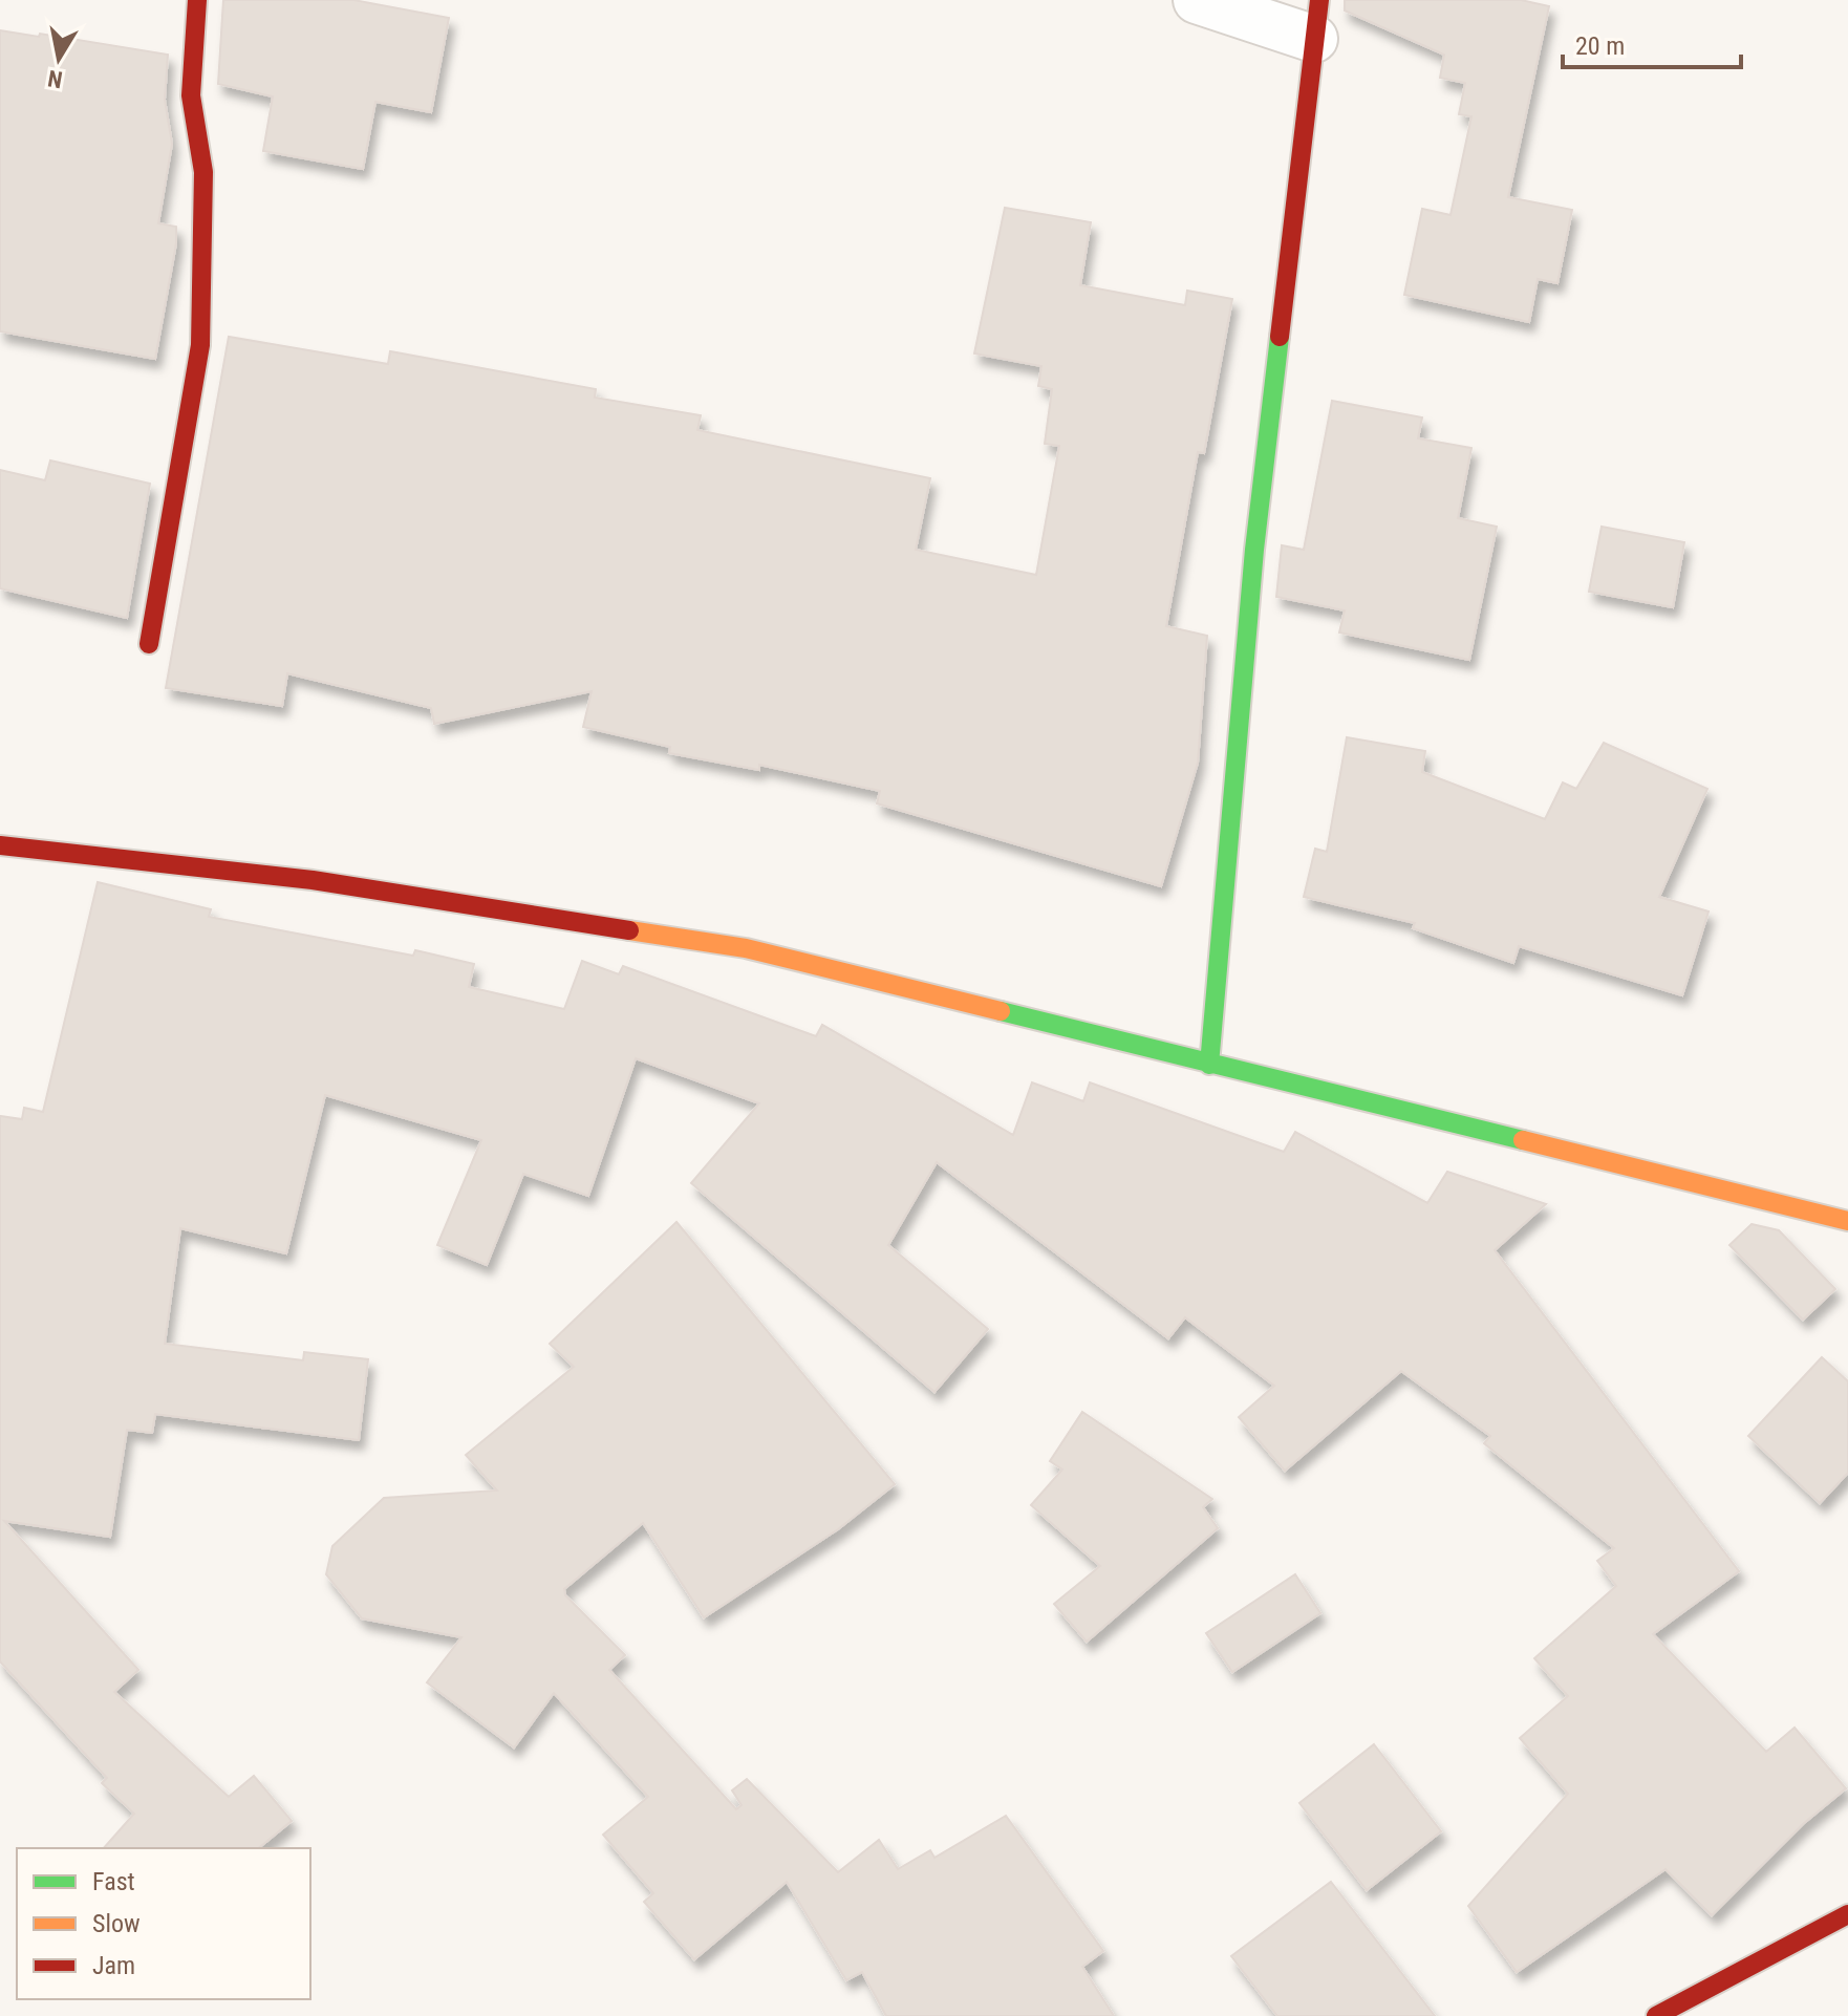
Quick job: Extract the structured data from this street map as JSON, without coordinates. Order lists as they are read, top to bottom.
{
  "legend": ["Fast", "Slow", "Jam"],
  "scale_bar": "20 m",
  "north": "bottom"
}
